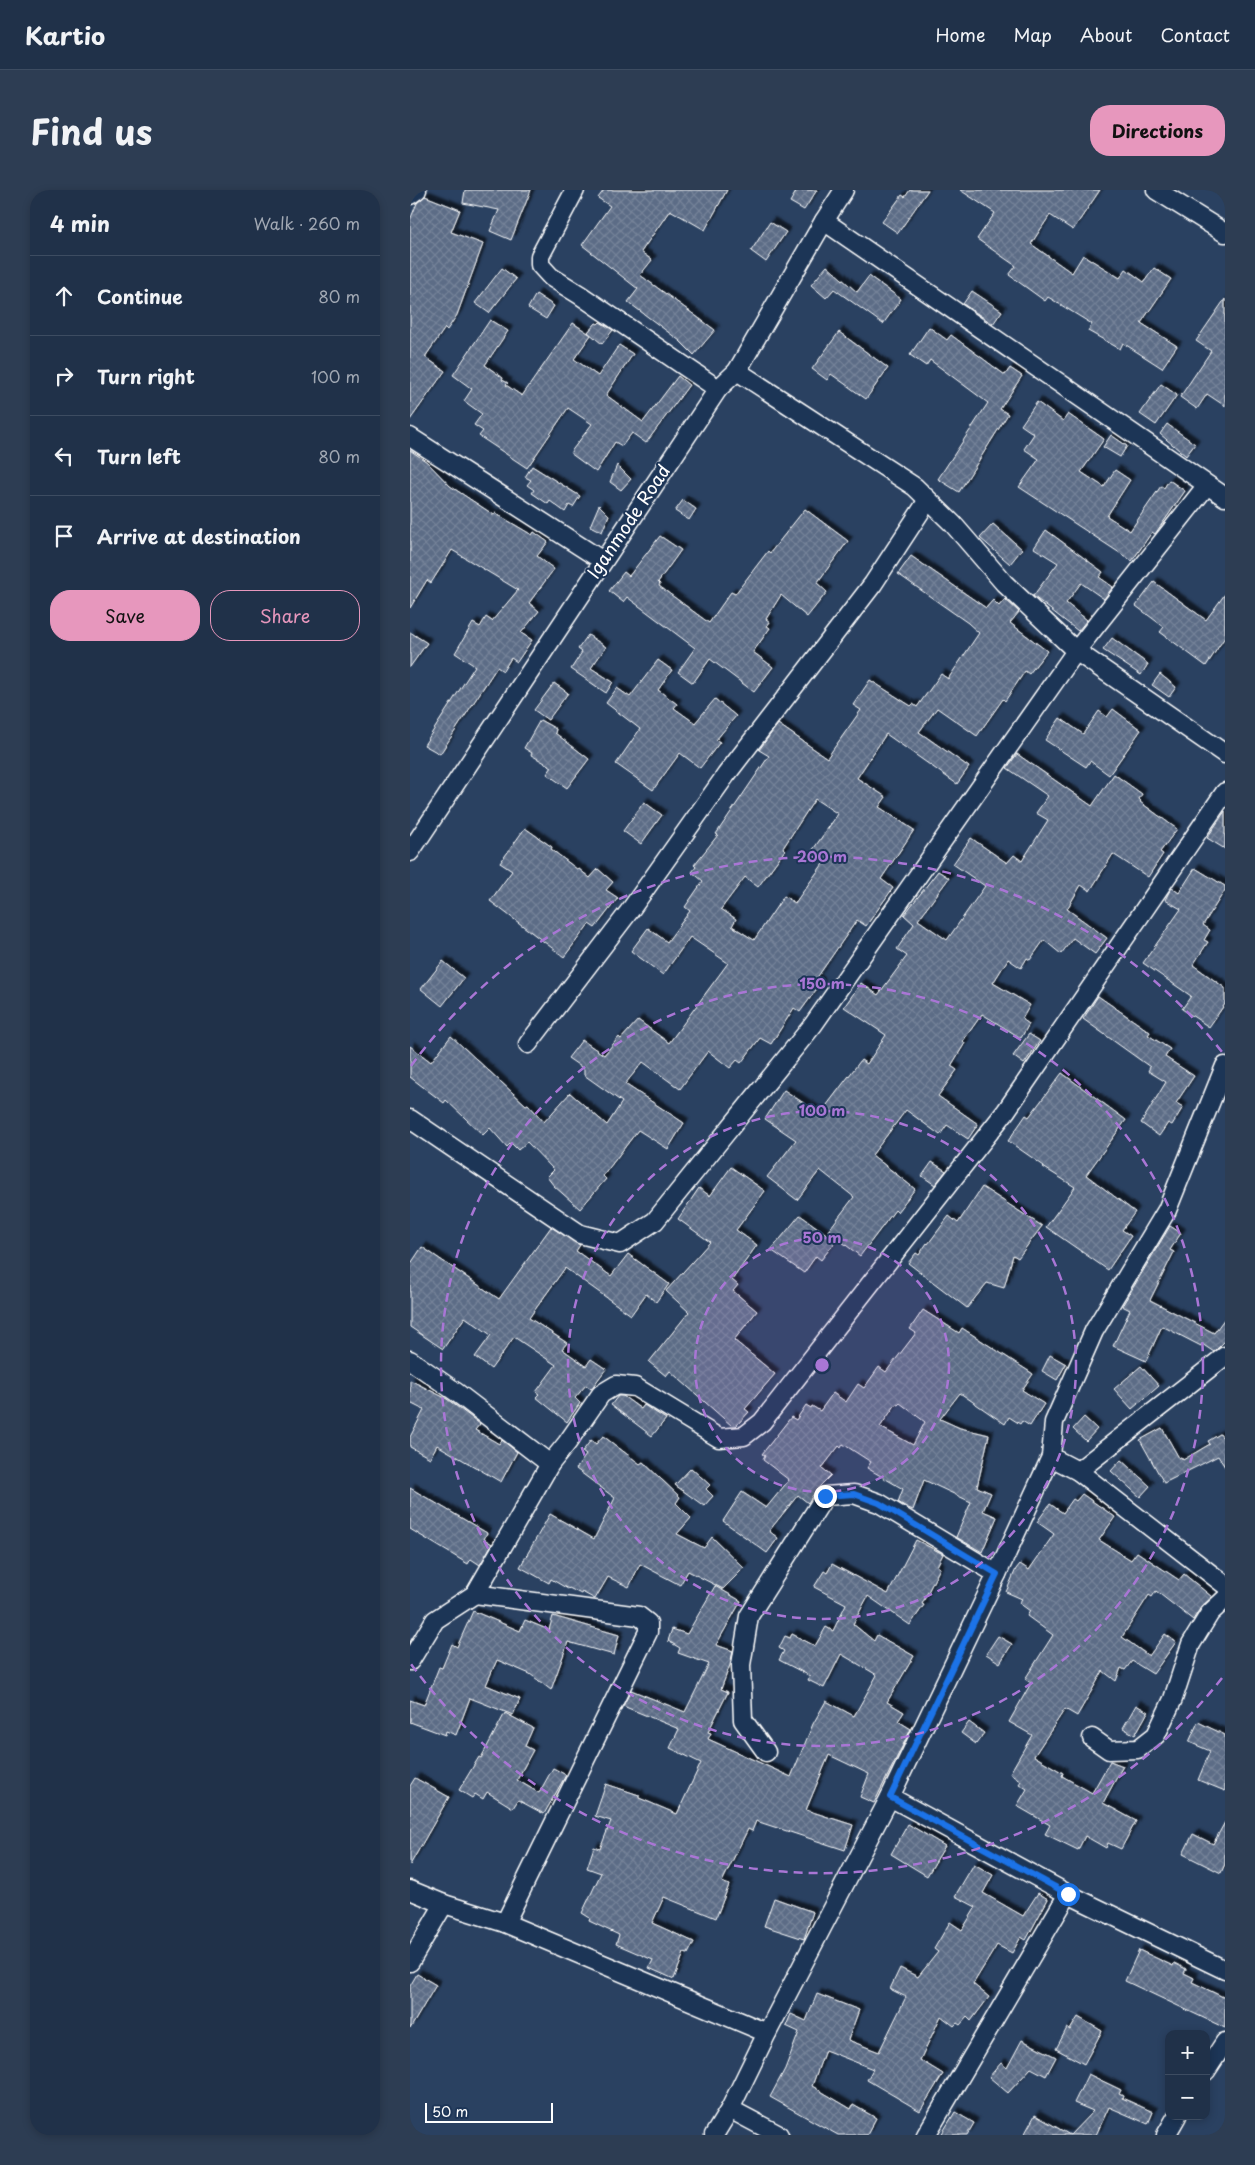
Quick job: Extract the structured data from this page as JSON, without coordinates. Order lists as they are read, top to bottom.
{
  "streets": {
    "street": ["Iganmode Road"]
  },
  "scale_bar": "50 m",
  "page": {
    "header": "Kartio",
    "nav": [
      "Home",
      "Map",
      "About",
      "Contact"
    ],
    "title": "Find us",
    "buttons": [
      "Directions",
      ["Save", "Share"]
    ],
    "heading": ["4 min", "Walk · 260 m"],
    "list": [
      ["Continue", "80 m"],
      ["Turn right", "100 m"],
      ["Turn left", "80 m"],
      "Arrive at destination"
    ],
    "map_buttons": ["+", "−"],
    "scale": "50 m"
  },
  "rings": [
    "200 m",
    "150 m",
    "100 m",
    "50 m"
  ]
}
